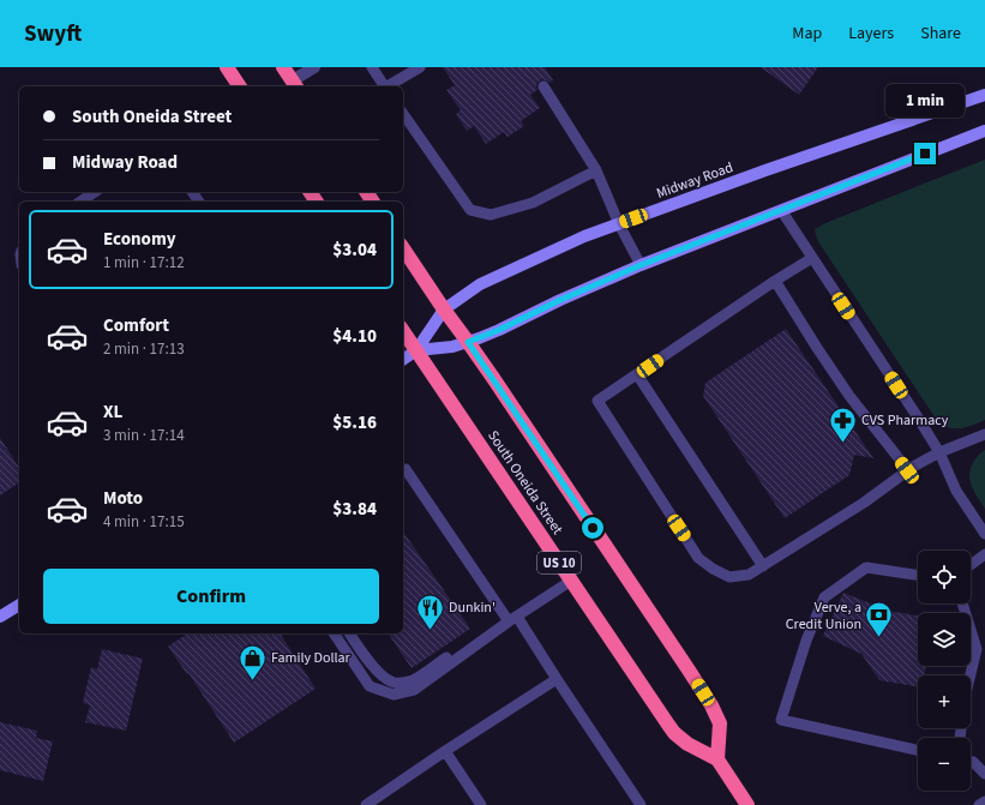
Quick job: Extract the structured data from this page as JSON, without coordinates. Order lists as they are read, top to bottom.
{
  "streets": {
    "highway": ["South Oneida Street", "US 10"],
    "main road": ["Midway Road"]
  },
  "crossings": [
    ["Midway Road", "South Oneida Street"]
  ],
  "places": {
    "pharmacy": ["CVS Pharmacy"],
    "restaurant": ["Dunkin'"],
    "bank": ["Verve, a Credit Union"],
    "shop": ["Family Dollar"]
  },
  "page": {
    "header": "Swyft",
    "nav": ["Map", "Layers", "Share"],
    "bubble": "1 min",
    "banner": ["South Oneida Street", "Midway Road"],
    "list": [
      {
        "name": "Economy",
        "note": "1 min · 17:12",
        "value": "$3.04"
      },
      {
        "name": "Comfort",
        "note": "2 min · 17:13",
        "value": "$4.10"
      },
      {
        "name": "XL",
        "note": "3 min · 17:14",
        "value": "$5.16"
      },
      {
        "name": "Moto",
        "note": "4 min · 17:15",
        "value": "$3.84"
      }
    ],
    "map_buttons": ["+", "−"],
    "buttons": "Confirm"
  }
}
